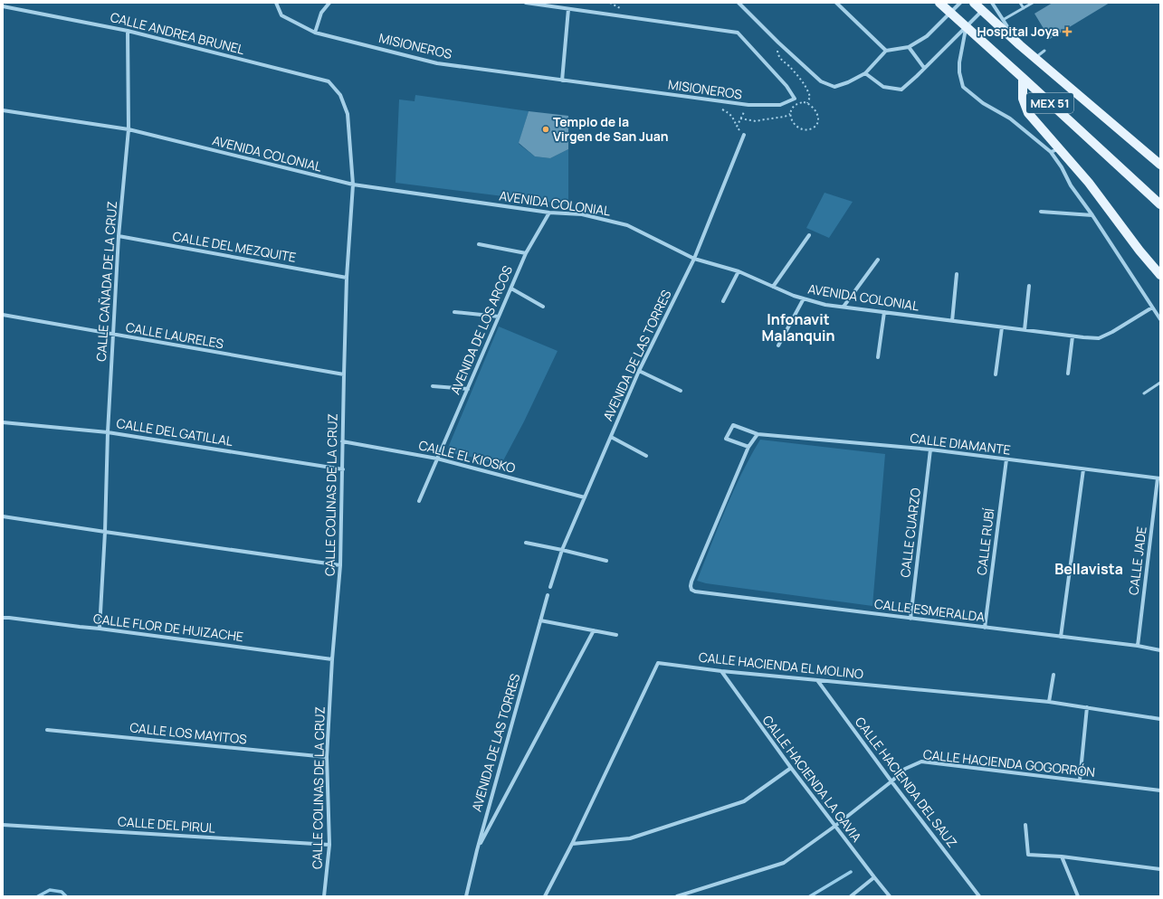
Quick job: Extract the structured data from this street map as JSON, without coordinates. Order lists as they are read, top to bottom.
{
  "streets": {
    "main road": ["MEX 51"],
    "street": [
      "CALLE ANDREA BRUNEL",
      "MISIONEROS",
      "AVENIDA COLONIAL",
      "CALLE DEL MEZQUITE",
      "CALLE CAÑADA DE LA CRUZ",
      "AVENIDA DE LOS ARCOS",
      "CALLE LAURELES",
      "AVENIDA DE LAS TORRES",
      "CALLE DEL GATILLAL",
      "CALLE DIAMANTE",
      "CALLE EL KIOSKO",
      "CALLE COLINAS DE LA CRUZ",
      "CALLE CUARZO",
      "CALLE RUBÍ",
      "CALLE JADE",
      "CALLE ESMERALDA",
      "CALLE FLOR DE HUIZACHE",
      "CALLE HACIENDA EL MOLINO",
      "CALLE LOS MAYITOS",
      "CALLE HACIENDA GOGORRÓN",
      "CALLE HACIENDA LA GAVIA",
      "CALLE HACIENDA DEL SAUZ",
      "CALLE DEL PIRUL"
    ]
  },
  "crossings": [
    ["CALLE ANDREA BRUNEL", "CALLE CAÑADA DE LA CRUZ"],
    ["CALLE ANDREA BRUNEL", "CALLE COLINAS DE LA CRUZ"],
    ["AVENIDA COLONIAL", "CALLE CAÑADA DE LA CRUZ"],
    ["AVENIDA COLONIAL", "AVENIDA DE LOS ARCOS"],
    ["AVENIDA COLONIAL", "AVENIDA DE LAS TORRES"],
    ["AVENIDA COLONIAL", "CALLE COLINAS DE LA CRUZ"],
    ["CALLE DEL MEZQUITE", "CALLE CAÑADA DE LA CRUZ"],
    ["CALLE DEL MEZQUITE", "CALLE COLINAS DE LA CRUZ"],
    ["CALLE CAÑADA DE LA CRUZ", "CALLE LAURELES"],
    ["CALLE CAÑADA DE LA CRUZ", "CALLE DEL GATILLAL"],
    ["CALLE CAÑADA DE LA CRUZ", "CALLE FLOR DE HUIZACHE"],
    ["AVENIDA DE LOS ARCOS", "CALLE EL KIOSKO"],
    ["CALLE LAURELES", "CALLE COLINAS DE LA CRUZ"],
    ["AVENIDA DE LAS TORRES", "CALLE EL KIOSKO"],
    ["CALLE DEL GATILLAL", "CALLE COLINAS DE LA CRUZ"],
    ["CALLE DIAMANTE", "CALLE CUARZO"],
    ["CALLE DIAMANTE", "CALLE RUBÍ"],
    ["CALLE DIAMANTE", "CALLE JADE"],
    ["CALLE DIAMANTE", "CALLE ESMERALDA"],
    ["CALLE EL KIOSKO", "CALLE COLINAS DE LA CRUZ"],
    ["CALLE COLINAS DE LA CRUZ", "CALLE FLOR DE HUIZACHE"],
    ["CALLE COLINAS DE LA CRUZ", "CALLE LOS MAYITOS"],
    ["CALLE COLINAS DE LA CRUZ", "CALLE DEL PIRUL"],
    ["CALLE CUARZO", "CALLE ESMERALDA"],
    ["CALLE RUBÍ", "CALLE ESMERALDA"],
    ["CALLE JADE", "CALLE ESMERALDA"],
    ["CALLE HACIENDA EL MOLINO", "CALLE HACIENDA LA GAVIA"],
    ["CALLE HACIENDA EL MOLINO", "CALLE HACIENDA DEL SAUZ"],
    ["CALLE HACIENDA GOGORRÓN", "CALLE HACIENDA LA GAVIA"],
    ["CALLE HACIENDA GOGORRÓN", "CALLE HACIENDA DEL SAUZ"]
  ],
  "districts": ["Infonavit Malanquin", "Bellavista"],
  "places": {
    "health": ["Hospital Joya"],
    "other": ["Templo de la Virgen de San Juan"]
  }
}
